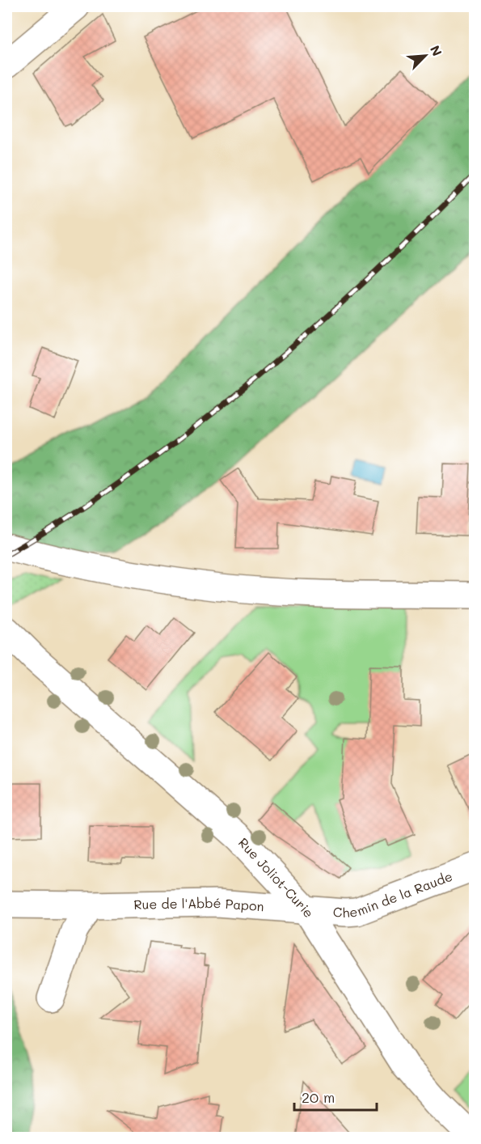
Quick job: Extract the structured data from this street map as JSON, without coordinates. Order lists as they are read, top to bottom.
{
  "streets": {
    "street": ["Rue Joliot-Curie", "Chemin de la Raude", "Rue de l'Abbé Papon"]
  },
  "crossings": [
    ["Rue Joliot-Curie", "Chemin de la Raude"],
    ["Rue Joliot-Curie", "Rue de l'Abbé Papon"],
    ["Chemin de la Raude", "Rue de l'Abbé Papon"]
  ],
  "scale_bar": "20 m",
  "north": "top right"
}
